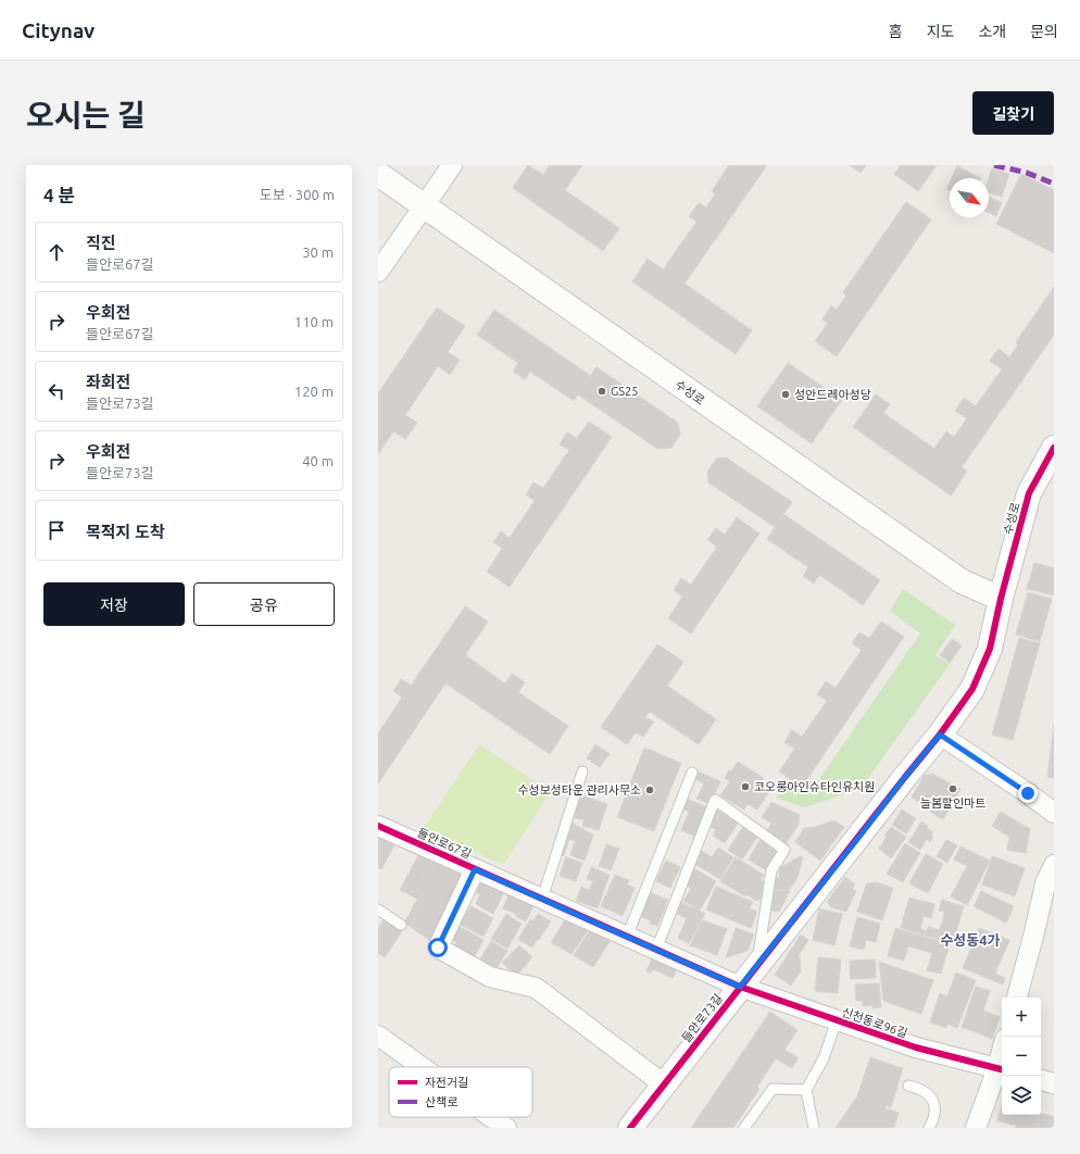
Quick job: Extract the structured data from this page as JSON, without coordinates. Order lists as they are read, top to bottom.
{
  "streets": {
    "street": [
      "수성로",
      "들안로67길",
      "들안로73길",
      "신천동로96길"
    ]
  },
  "crossings": [
    ["수성로", "들안로73길"],
    ["들안로67길", "들안로73길"],
    ["들안로67길", "신천동로96길"],
    ["들안로73길", "신천동로96길"]
  ],
  "districts": ["수성동4가"],
  "places": [
    "GS25",
    "성안드레아성당",
    "코오롱아인슈타인유치원",
    "늘봄할인마트",
    "수성보성타운 관리사무소"
  ],
  "legend": ["자전거길", "산책로"],
  "north": "bottom right",
  "page": {
    "header": "Citynav",
    "nav": [
      "홈",
      "지도",
      "소개",
      "문의"
    ],
    "title": "오시는 길",
    "buttons": [
      "길찾기",
      ["저장", "공유"]
    ],
    "heading": ["4 분", "도보 · 300 m"],
    "list": [
      ["직진", "들안로67길", "30 m"],
      ["우회전", "들안로67길", "110 m"],
      ["좌회전", "들안로73길", "120 m"],
      ["우회전", "들안로73길", "40 m"],
      "목적지 도착"
    ],
    "map_buttons": ["+", "−"]
  }
}
